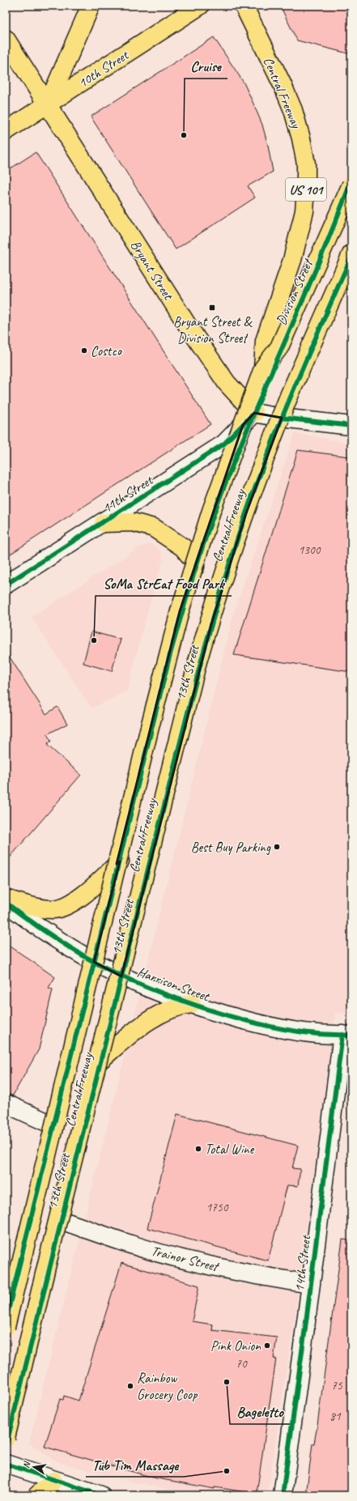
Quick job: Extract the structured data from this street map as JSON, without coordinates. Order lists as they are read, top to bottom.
{
  "streets": {
    "main road": [
      "10th Street",
      "Central Freeway",
      "US 101",
      "Bryant Street",
      "Division Street",
      "13th Street"
    ],
    "street": [
      "11th Street",
      "Harrison Street",
      "Trainor Street",
      "14th Street"
    ]
  },
  "crossings": [
    ["10th Street", "Bryant Street"],
    ["Bryant Street", "Division Street"],
    ["Bryant Street", "11th Street"],
    ["Bryant Street", "13th Street"],
    ["Division Street", "11th Street"],
    ["Division Street", "13th Street"],
    ["11th Street", "13th Street"],
    ["13th Street", "Harrison Street"],
    ["13th Street", "Trainor Street"],
    ["Harrison Street", "14th Street"],
    ["Trainor Street", "14th Street"]
  ],
  "places": {
    "other": [
      "Cruise",
      "Costco",
      "SoMa StrEat Food Park",
      "Best Buy Parking",
      "Total Wine",
      "Pink Onion",
      "Bageletto",
      "Rainbow Grocery Coop",
      "Tub Tim Massage"
    ],
    "transit": ["Bryant Street & Division Street"]
  },
  "house_numbers": [
    "1300",
    "1750",
    "70",
    "75",
    "81"
  ],
  "north": "left"
}
